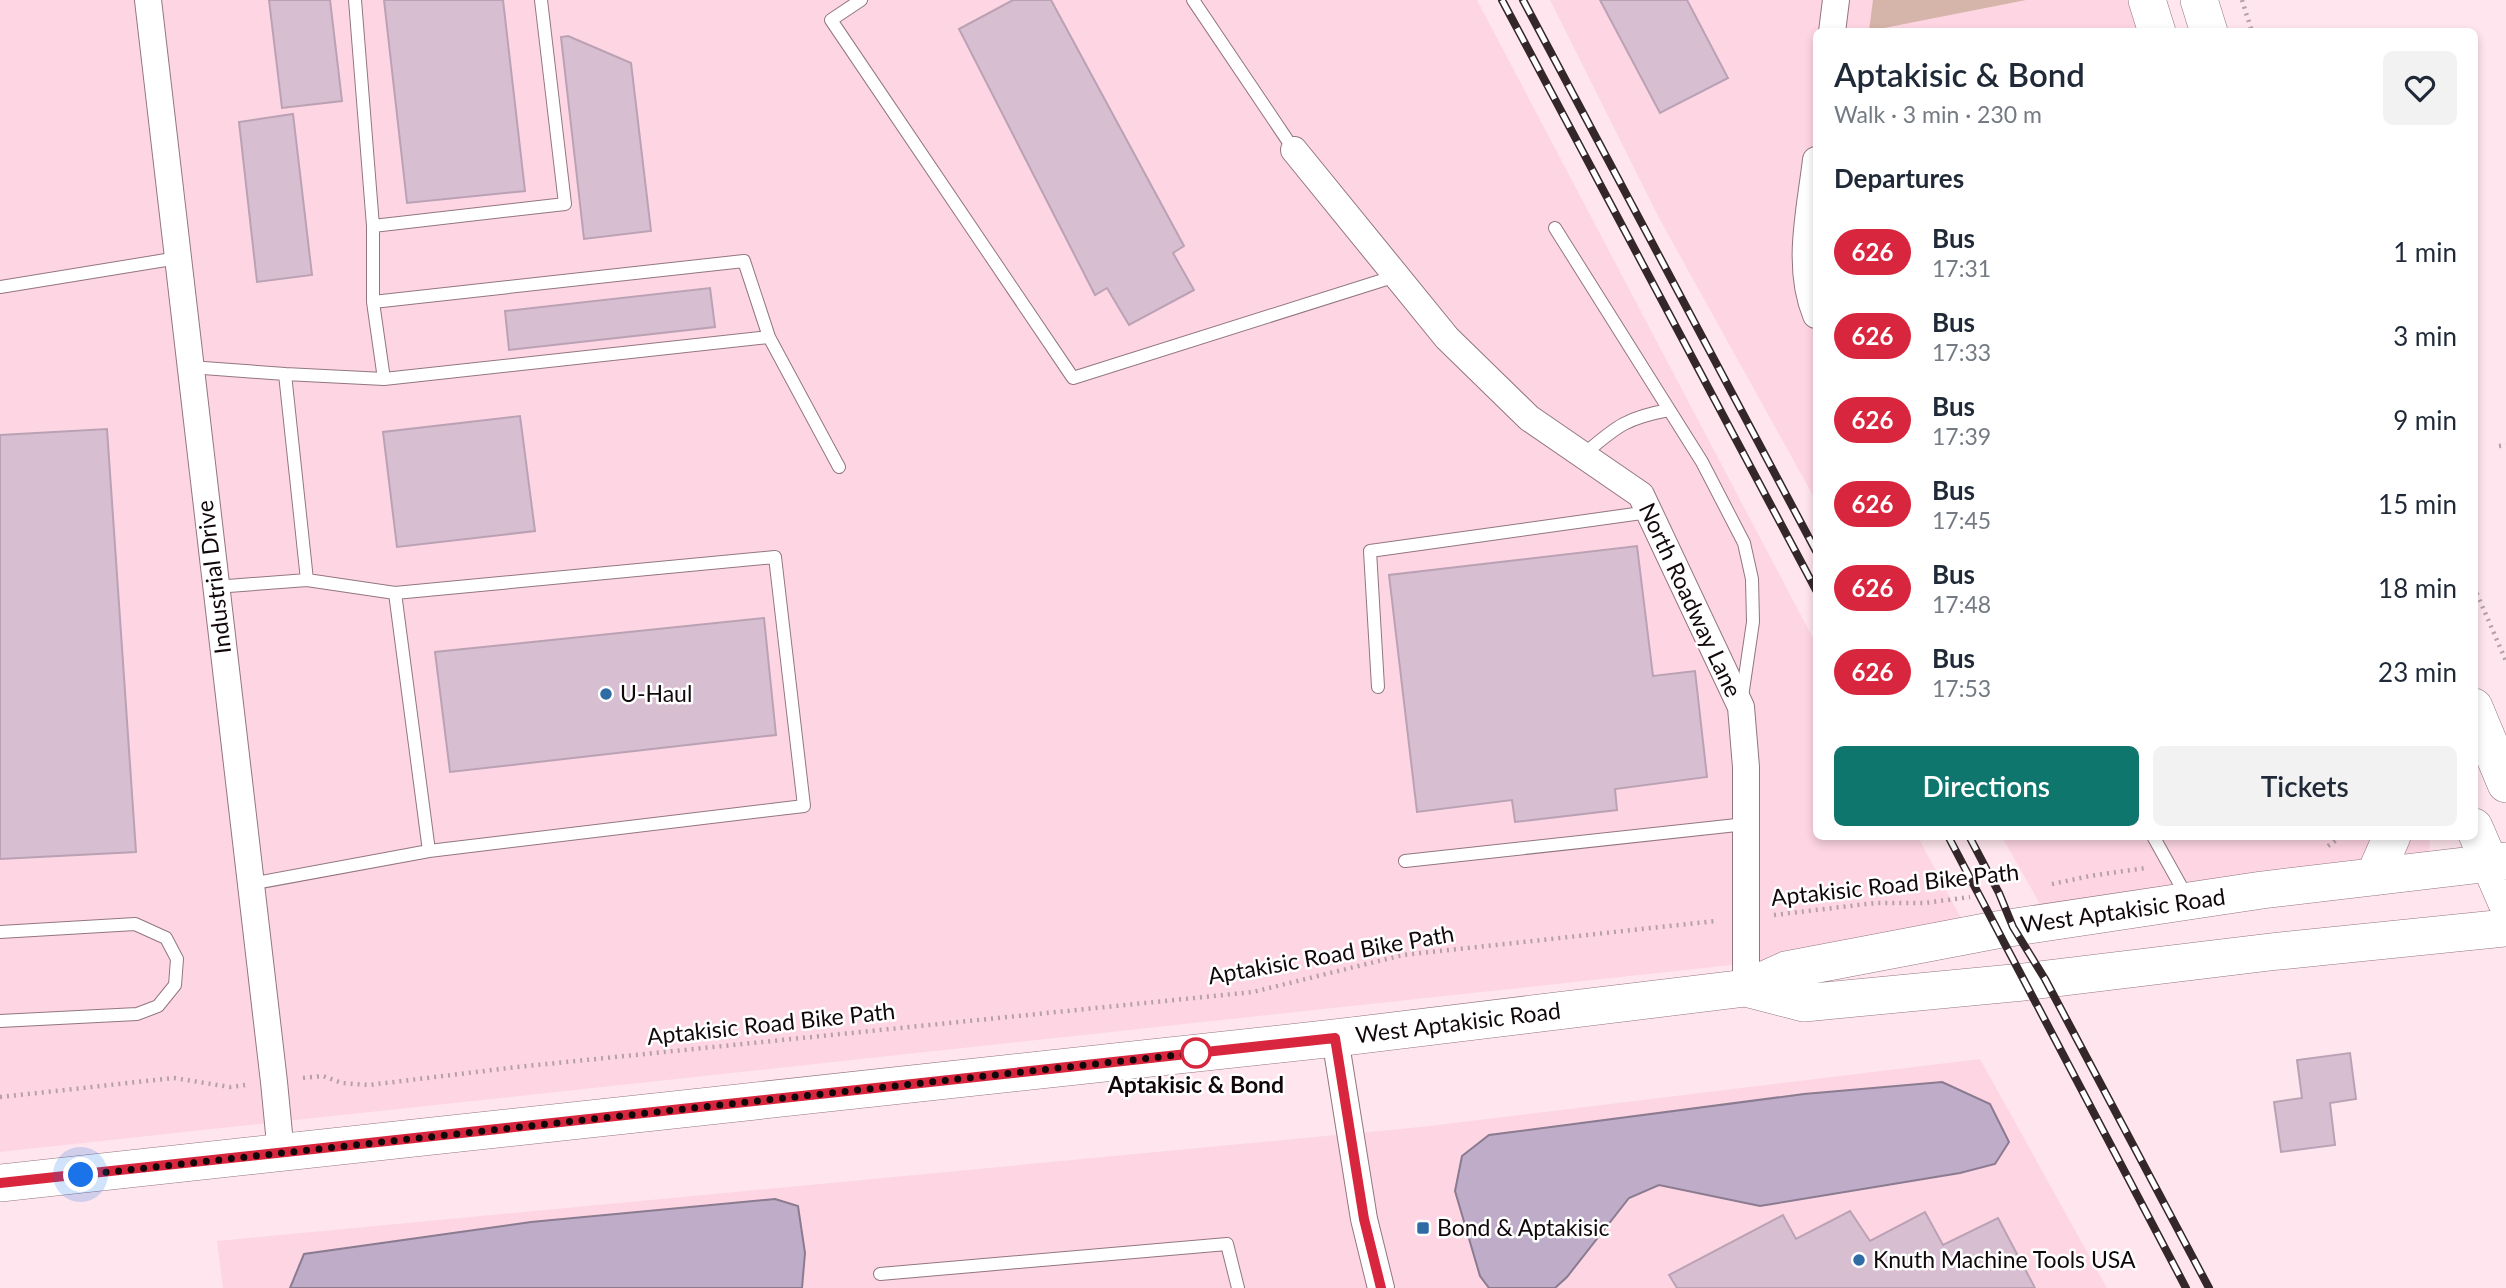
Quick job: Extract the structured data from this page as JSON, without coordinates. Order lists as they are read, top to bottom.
{
  "streets": {
    "main road": ["West Aptakisic Road"],
    "street": ["Industrial Drive", "North Roadway Lane"],
    "path": ["Aptakisic Road Bike Path"]
  },
  "crossings": [
    ["Industrial Drive", "West Aptakisic Road"],
    ["North Roadway Lane", "Aptakisic Road Bike Path"],
    ["North Roadway Lane", "West Aptakisic Road"]
  ],
  "places": {
    "other": ["U-Haul", "Aptakisic & Bond", "Knuth Machine Tools USA"],
    "transit": ["Bond & Aptakisic"]
  },
  "lines": ["bus line 626"],
  "page": {
    "heading": [
      ["Aptakisic & Bond", "Walk · 3 min · 230 m"],
      "Departures"
    ],
    "list": [
      {
        "mark": "626",
        "name": "Bus",
        "note": "17:31",
        "value": "1 min"
      },
      {
        "mark": "626",
        "name": "Bus",
        "note": "17:33",
        "value": "3 min"
      },
      {
        "mark": "626",
        "name": "Bus",
        "note": "17:39",
        "value": "9 min"
      },
      {
        "mark": "626",
        "name": "Bus",
        "note": "17:45",
        "value": "15 min"
      },
      {
        "mark": "626",
        "name": "Bus",
        "note": "17:48",
        "value": "18 min"
      },
      {
        "mark": "626",
        "name": "Bus",
        "note": "17:53",
        "value": "23 min"
      }
    ],
    "buttons": ["Directions", "Tickets"]
  }
}
